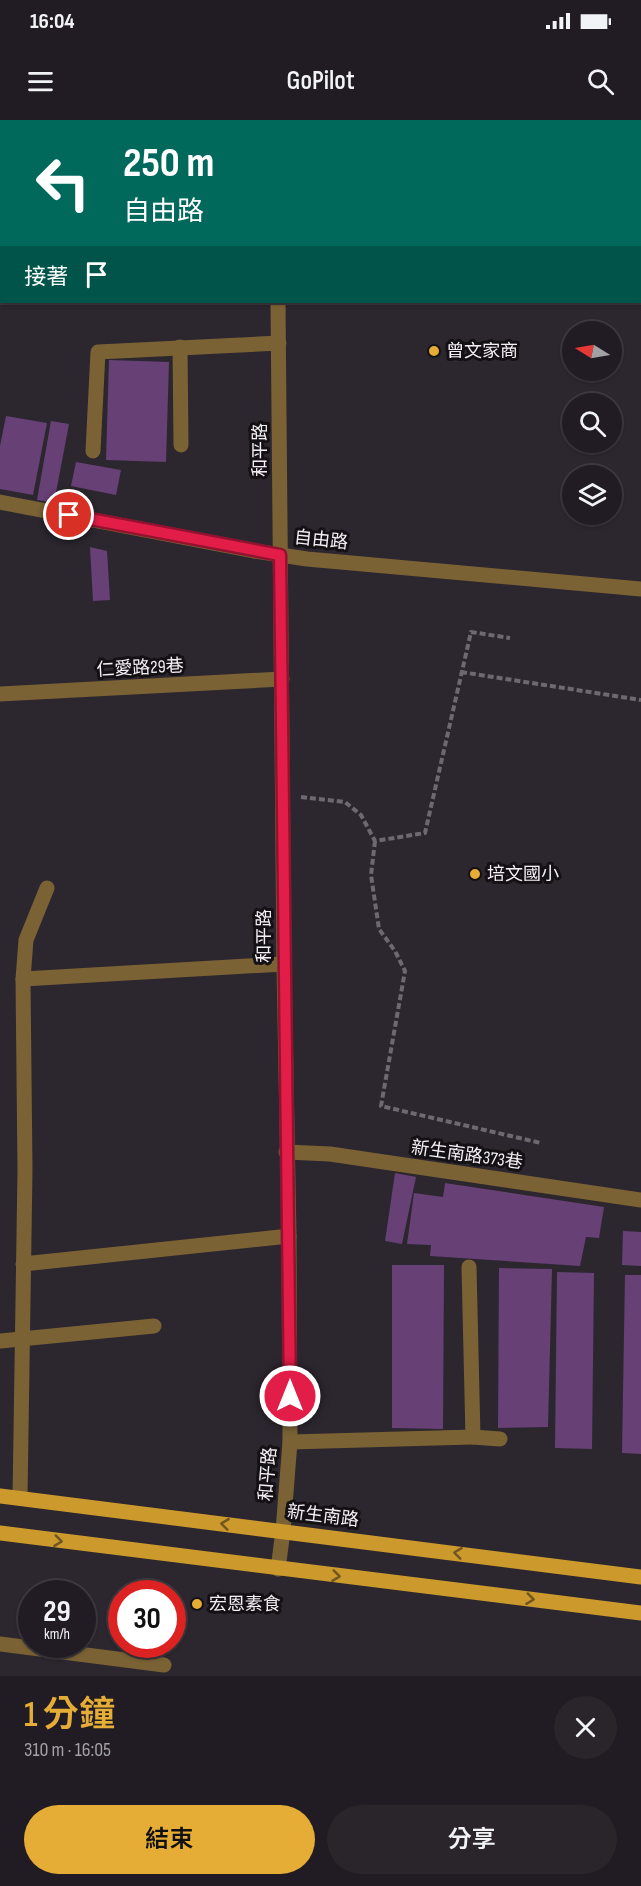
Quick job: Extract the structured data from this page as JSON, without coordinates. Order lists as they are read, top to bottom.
{
  "streets": {
    "main road": ["新生南路"],
    "street": [
      "和平路",
      "自由路",
      "仁愛路29巷",
      "新生南路373巷"
    ]
  },
  "crossings": [
    ["和平路", "自由路"],
    ["和平路", "仁愛路29巷"],
    ["和平路", "新生南路373巷"],
    ["和平路", "新生南路"]
  ],
  "places": ["曾文家商", "培文國小", "宏恩素食"],
  "north": "left",
  "page": {
    "status": "16:04",
    "header": "GoPilot",
    "turn": ["250 m", "自由路"],
    "then": "接著",
    "speed": "29 km/h",
    "limit": "30",
    "heading": ["1 分鐘", "310 m · 16:05"],
    "buttons": ["結束", "分享"]
  }
}
